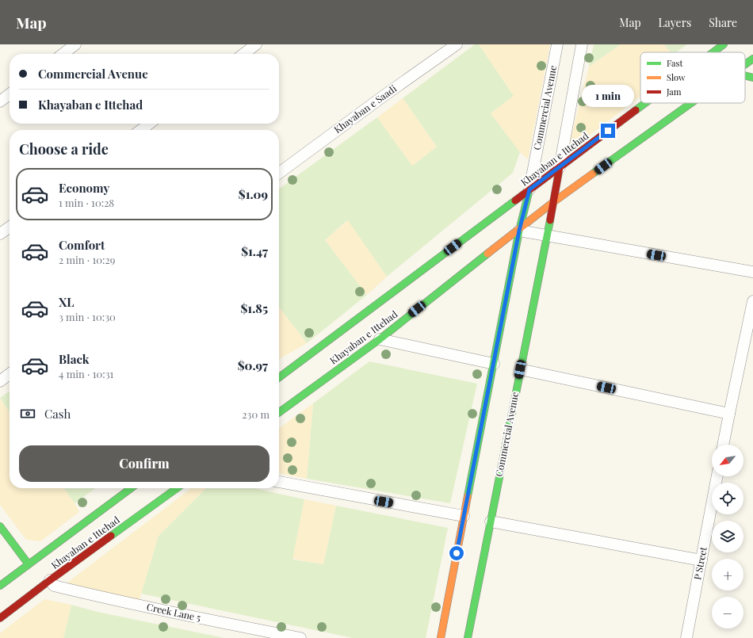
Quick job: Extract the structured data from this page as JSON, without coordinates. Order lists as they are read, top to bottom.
{
  "streets": {
    "main road": ["Commercial Avenue", "Khayaban e Ittehad"],
    "street": ["Khayaban e Saadi", "P Street", "Creek Lane 5"]
  },
  "crossings": [
    ["Commercial Avenue", "Khayaban e Ittehad"],
    ["Khayaban e Ittehad", "Creek Lane 5"]
  ],
  "legend": ["Fast", "Slow", "Jam"],
  "north": "bottom left",
  "page": {
    "header": "Map",
    "nav": ["Map", "Layers", "Share"],
    "banner": ["Commercial Avenue", "Khayaban e Ittehad"],
    "bubble": "1 min",
    "heading": "Choose a ride",
    "list": [
      {
        "name": "Economy",
        "note": "1 min · 10:28",
        "value": "$1.09"
      },
      {
        "name": "Comfort",
        "note": "2 min · 10:29",
        "value": "$1.47"
      },
      {
        "name": "XL",
        "note": "3 min · 10:30",
        "value": "$1.85"
      },
      {
        "name": "Black",
        "note": "4 min · 10:31",
        "value": "$0.97"
      }
    ],
    "pay": ["Cash", "230 m"],
    "buttons": "Confirm",
    "map_buttons": ["+", "−"]
  }
}
